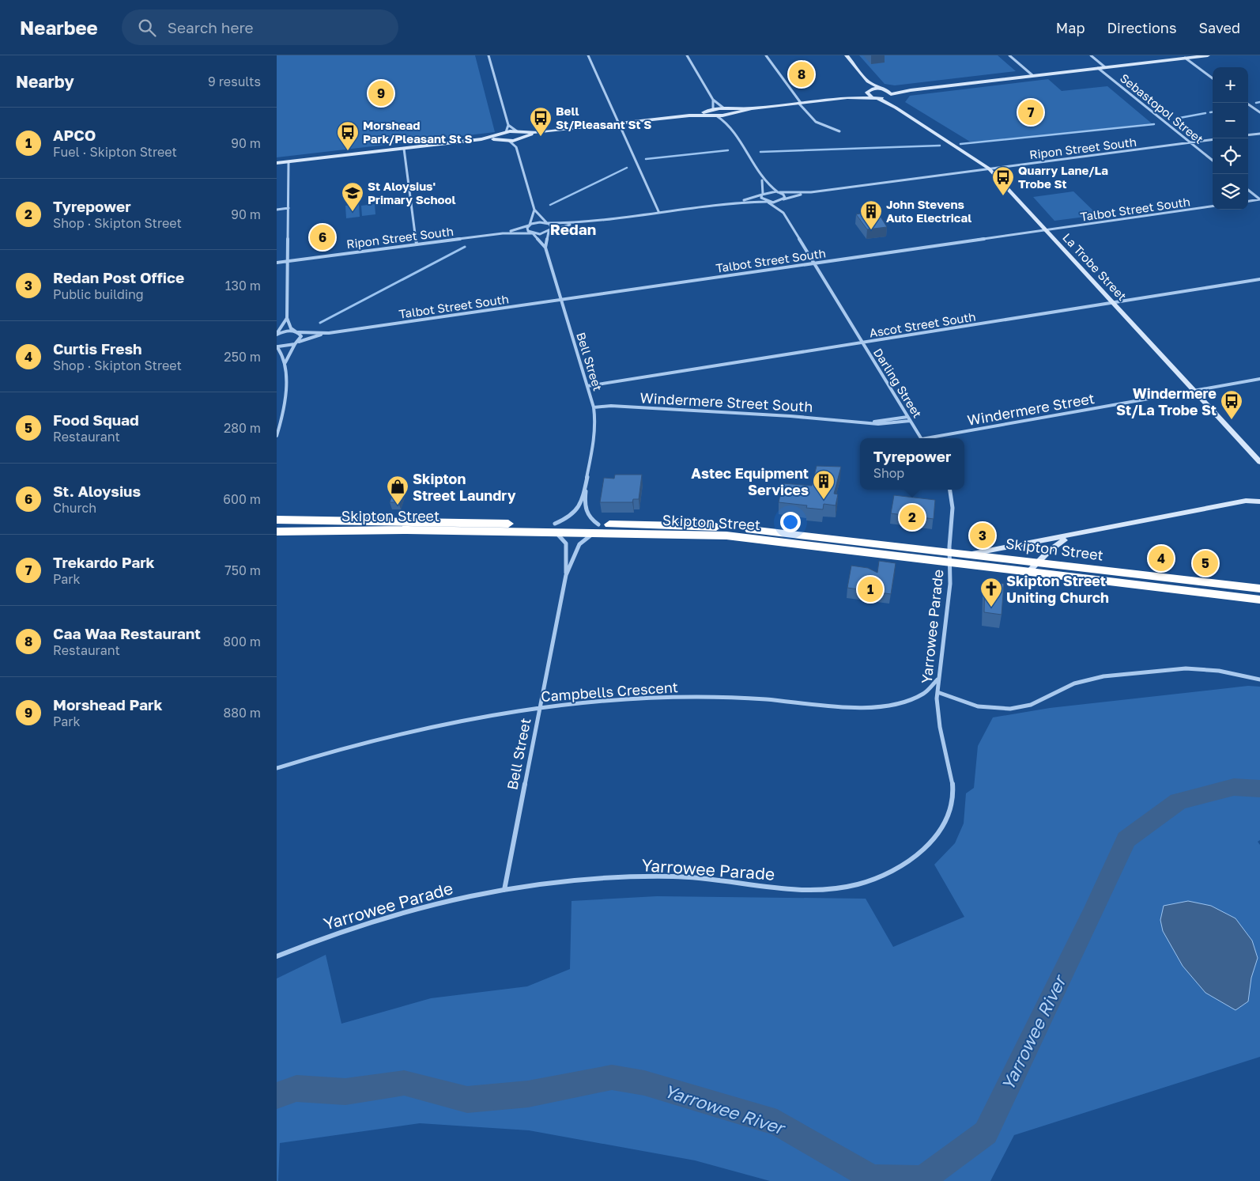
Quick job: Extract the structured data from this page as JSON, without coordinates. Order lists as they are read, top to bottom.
{
  "streets": {
    "highway": ["Skipton Street"],
    "main road": ["La Trobe Street"],
    "street": [
      "Sebastopol Street",
      "Ripon Street South",
      "Talbot Street South",
      "Ascot Street South",
      "Bell Street",
      "Darling Street",
      "Windermere Street South",
      "Windermere Street",
      "Yarrowee Parade",
      "Campbells Crescent"
    ]
  },
  "crossings": [
    ["Sebastopol Street", "Ripon Street South"],
    ["Ripon Street South", "La Trobe Street"],
    ["Ripon Street South", "Bell Street"],
    ["Ripon Street South", "Darling Street"],
    ["Talbot Street South", "La Trobe Street"],
    ["Talbot Street South", "Bell Street"],
    ["Talbot Street South", "Darling Street"],
    ["La Trobe Street", "Ascot Street South"],
    ["La Trobe Street", "Windermere Street"],
    ["Ascot Street South", "Bell Street"],
    ["Ascot Street South", "Darling Street"],
    ["Bell Street", "Windermere Street South"],
    ["Bell Street", "Skipton Street"],
    ["Bell Street", "Yarrowee Parade"],
    ["Bell Street", "Campbells Crescent"],
    ["Darling Street", "Windermere Street South"],
    ["Skipton Street", "Yarrowee Parade"],
    ["Yarrowee Parade", "Campbells Crescent"]
  ],
  "districts": ["Redan"],
  "water": ["Yarrowee River"],
  "places": {
    "bus stop": [
      "Bell St/Pleasant St S",
      "Morshead Park/Pleasant St S",
      "Quarry Lane/La Trobe St",
      "Windermere St/La Trobe St"
    ],
    "school or university": ["St Aloysius' Primary School"],
    "building": ["John Stevens Auto Electrical", "Astec Equipment Services"],
    "shop": ["Skipton Street Laundry"],
    "church": ["Skipton Street Uniting Church"]
  },
  "page": {
    "header": "Nearbee",
    "search": "Search here",
    "nav": ["Map", "Directions", "Saved"],
    "heading": ["Nearby", "9 results"],
    "pins": [
      "8",
      "9",
      "7",
      "6",
      "2",
      "3",
      "4",
      "5",
      "1"
    ],
    "map_buttons": ["+", "−"],
    "list": [
      {
        "mark": "1",
        "name": "APCO",
        "note": "Fuel · Skipton Street",
        "value": "90 m"
      },
      {
        "mark": "2",
        "name": "Tyrepower",
        "note": "Shop · Skipton Street",
        "value": "90 m"
      },
      {
        "mark": "3",
        "name": "Redan Post Office",
        "note": "Public building",
        "value": "130 m"
      },
      {
        "mark": "4",
        "name": "Curtis Fresh",
        "note": "Shop · Skipton Street",
        "value": "250 m"
      },
      {
        "mark": "5",
        "name": "Food Squad",
        "note": "Restaurant",
        "value": "280 m"
      },
      {
        "mark": "6",
        "name": "St. Aloysius",
        "note": "Church",
        "value": "600 m"
      },
      {
        "mark": "7",
        "name": "Trekardo Park",
        "note": "Park",
        "value": "750 m"
      },
      {
        "mark": "8",
        "name": "Caa Waa Restaurant",
        "note": "Restaurant",
        "value": "800 m"
      },
      {
        "mark": "9",
        "name": "Morshead Park",
        "note": "Park",
        "value": "880 m"
      }
    ],
    "popup": ["Tyrepower", "Shop"]
  }
}
